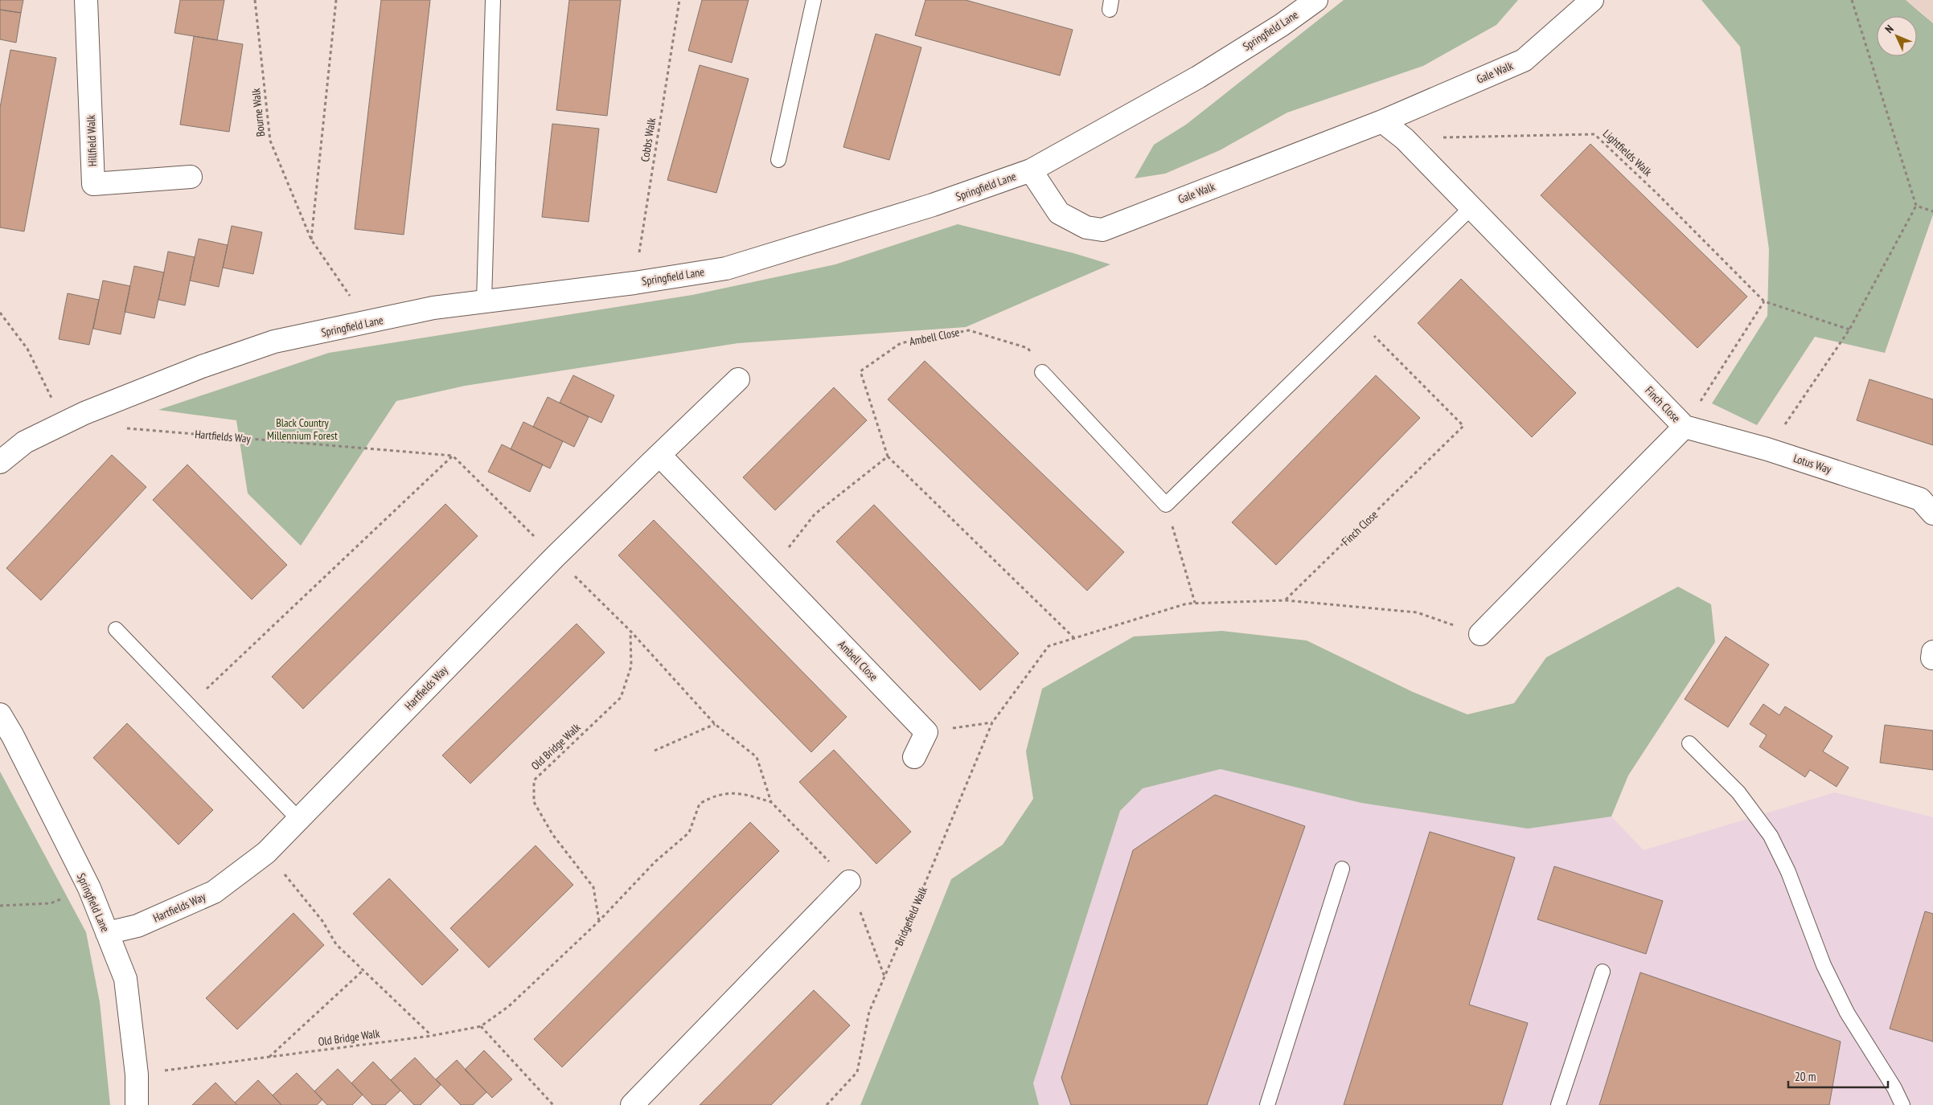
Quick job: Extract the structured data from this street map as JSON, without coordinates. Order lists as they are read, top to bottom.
{
  "streets": {
    "street": [
      "Springfield Lane",
      "Gale Walk",
      "Hillfield Walk",
      "Ambell Close",
      "Finch Close",
      "Hartfields Way",
      "Lotus Way"
    ],
    "path": [
      "Bourne Walk",
      "Cobbs Walk",
      "Lightfields Walk",
      "Old Bridge Walk",
      "Bridgefield Walk"
    ]
  },
  "crossings": [
    ["Springfield Lane", "Gale Walk"],
    ["Springfield Lane", "Bourne Walk"],
    ["Springfield Lane", "Cobbs Walk"],
    ["Springfield Lane", "Hartfields Way"],
    ["Springfield Lane", "Old Bridge Walk"],
    ["Ambell Close", "Hartfields Way"],
    ["Ambell Close", "Bridgefield Walk"],
    ["Finch Close", "Lotus Way"],
    ["Finch Close", "Bridgefield Walk"],
    ["Hartfields Way", "Old Bridge Walk"]
  ],
  "parks": ["Black Country Millennium Forest"],
  "scale_bar": "20 m",
  "north": "top left"
}
